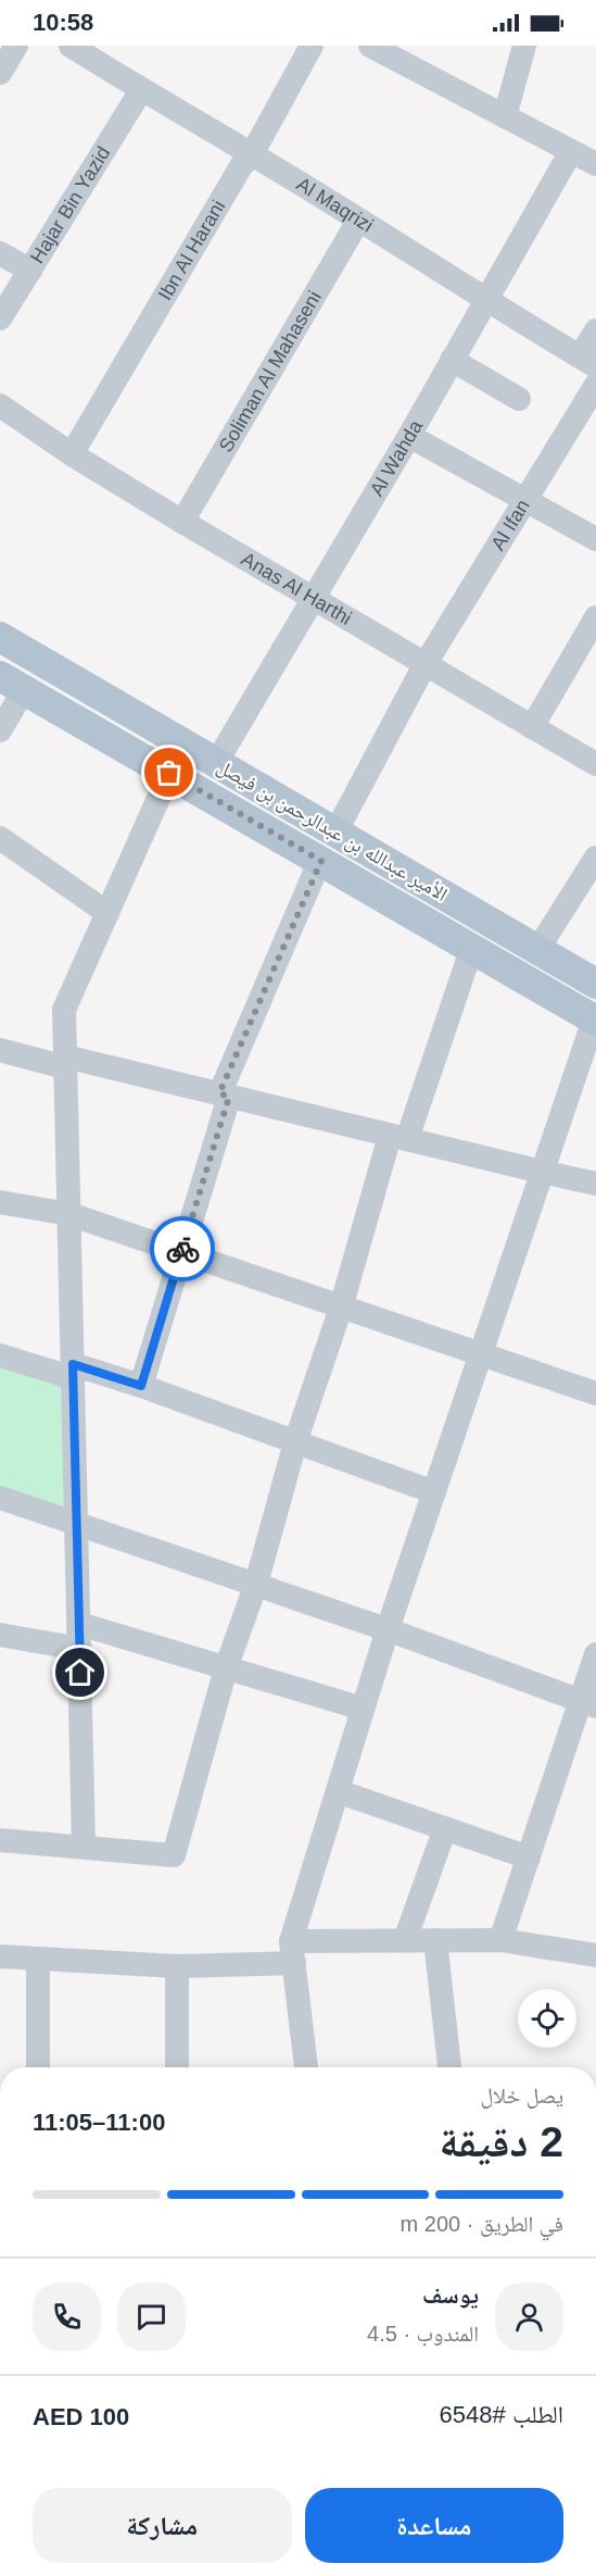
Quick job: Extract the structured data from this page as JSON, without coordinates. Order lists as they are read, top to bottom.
{
  "streets": {
    "main road": ["الأمير عبدالله بن عبدالرحمن بن فيصل"],
    "street": [
      "Hajar Bin Yazid",
      "Al Maqrizi",
      "Ibn Al Harani",
      "Soliman Al Mahaseni",
      "Al Wahda",
      "Al Ifan",
      "Anas Al Harthi"
    ]
  },
  "crossings": [
    ["Hajar Bin Yazid", "Al Maqrizi"],
    ["Al Maqrizi", "Ibn Al Harani"],
    ["Al Maqrizi", "Soliman Al Mahaseni"],
    ["Al Maqrizi", "Al Wahda"],
    ["Ibn Al Harani", "Anas Al Harthi"],
    ["Soliman Al Mahaseni", "Anas Al Harthi"],
    ["Al Wahda", "Anas Al Harthi"],
    ["Al Wahda", "الأمير عبدالله بن عبدالرحمن بن فيصل"],
    ["Al Ifan", "Anas Al Harthi"],
    ["Al Ifan", "الأمير عبدالله بن عبدالرحمن بن فيصل"]
  ],
  "page": {
    "status": "10:58",
    "heading": ["2 دقيقة", "يصل خلال", "11:00–11:05"],
    "panel": [
      "يوسف",
      "المندوب · 4.5",
      "الطلب #6548",
      "AED 100"
    ],
    "bar": "في الطريق · 200 m",
    "buttons": ["مساعدة", "مشاركة"]
  }
}
